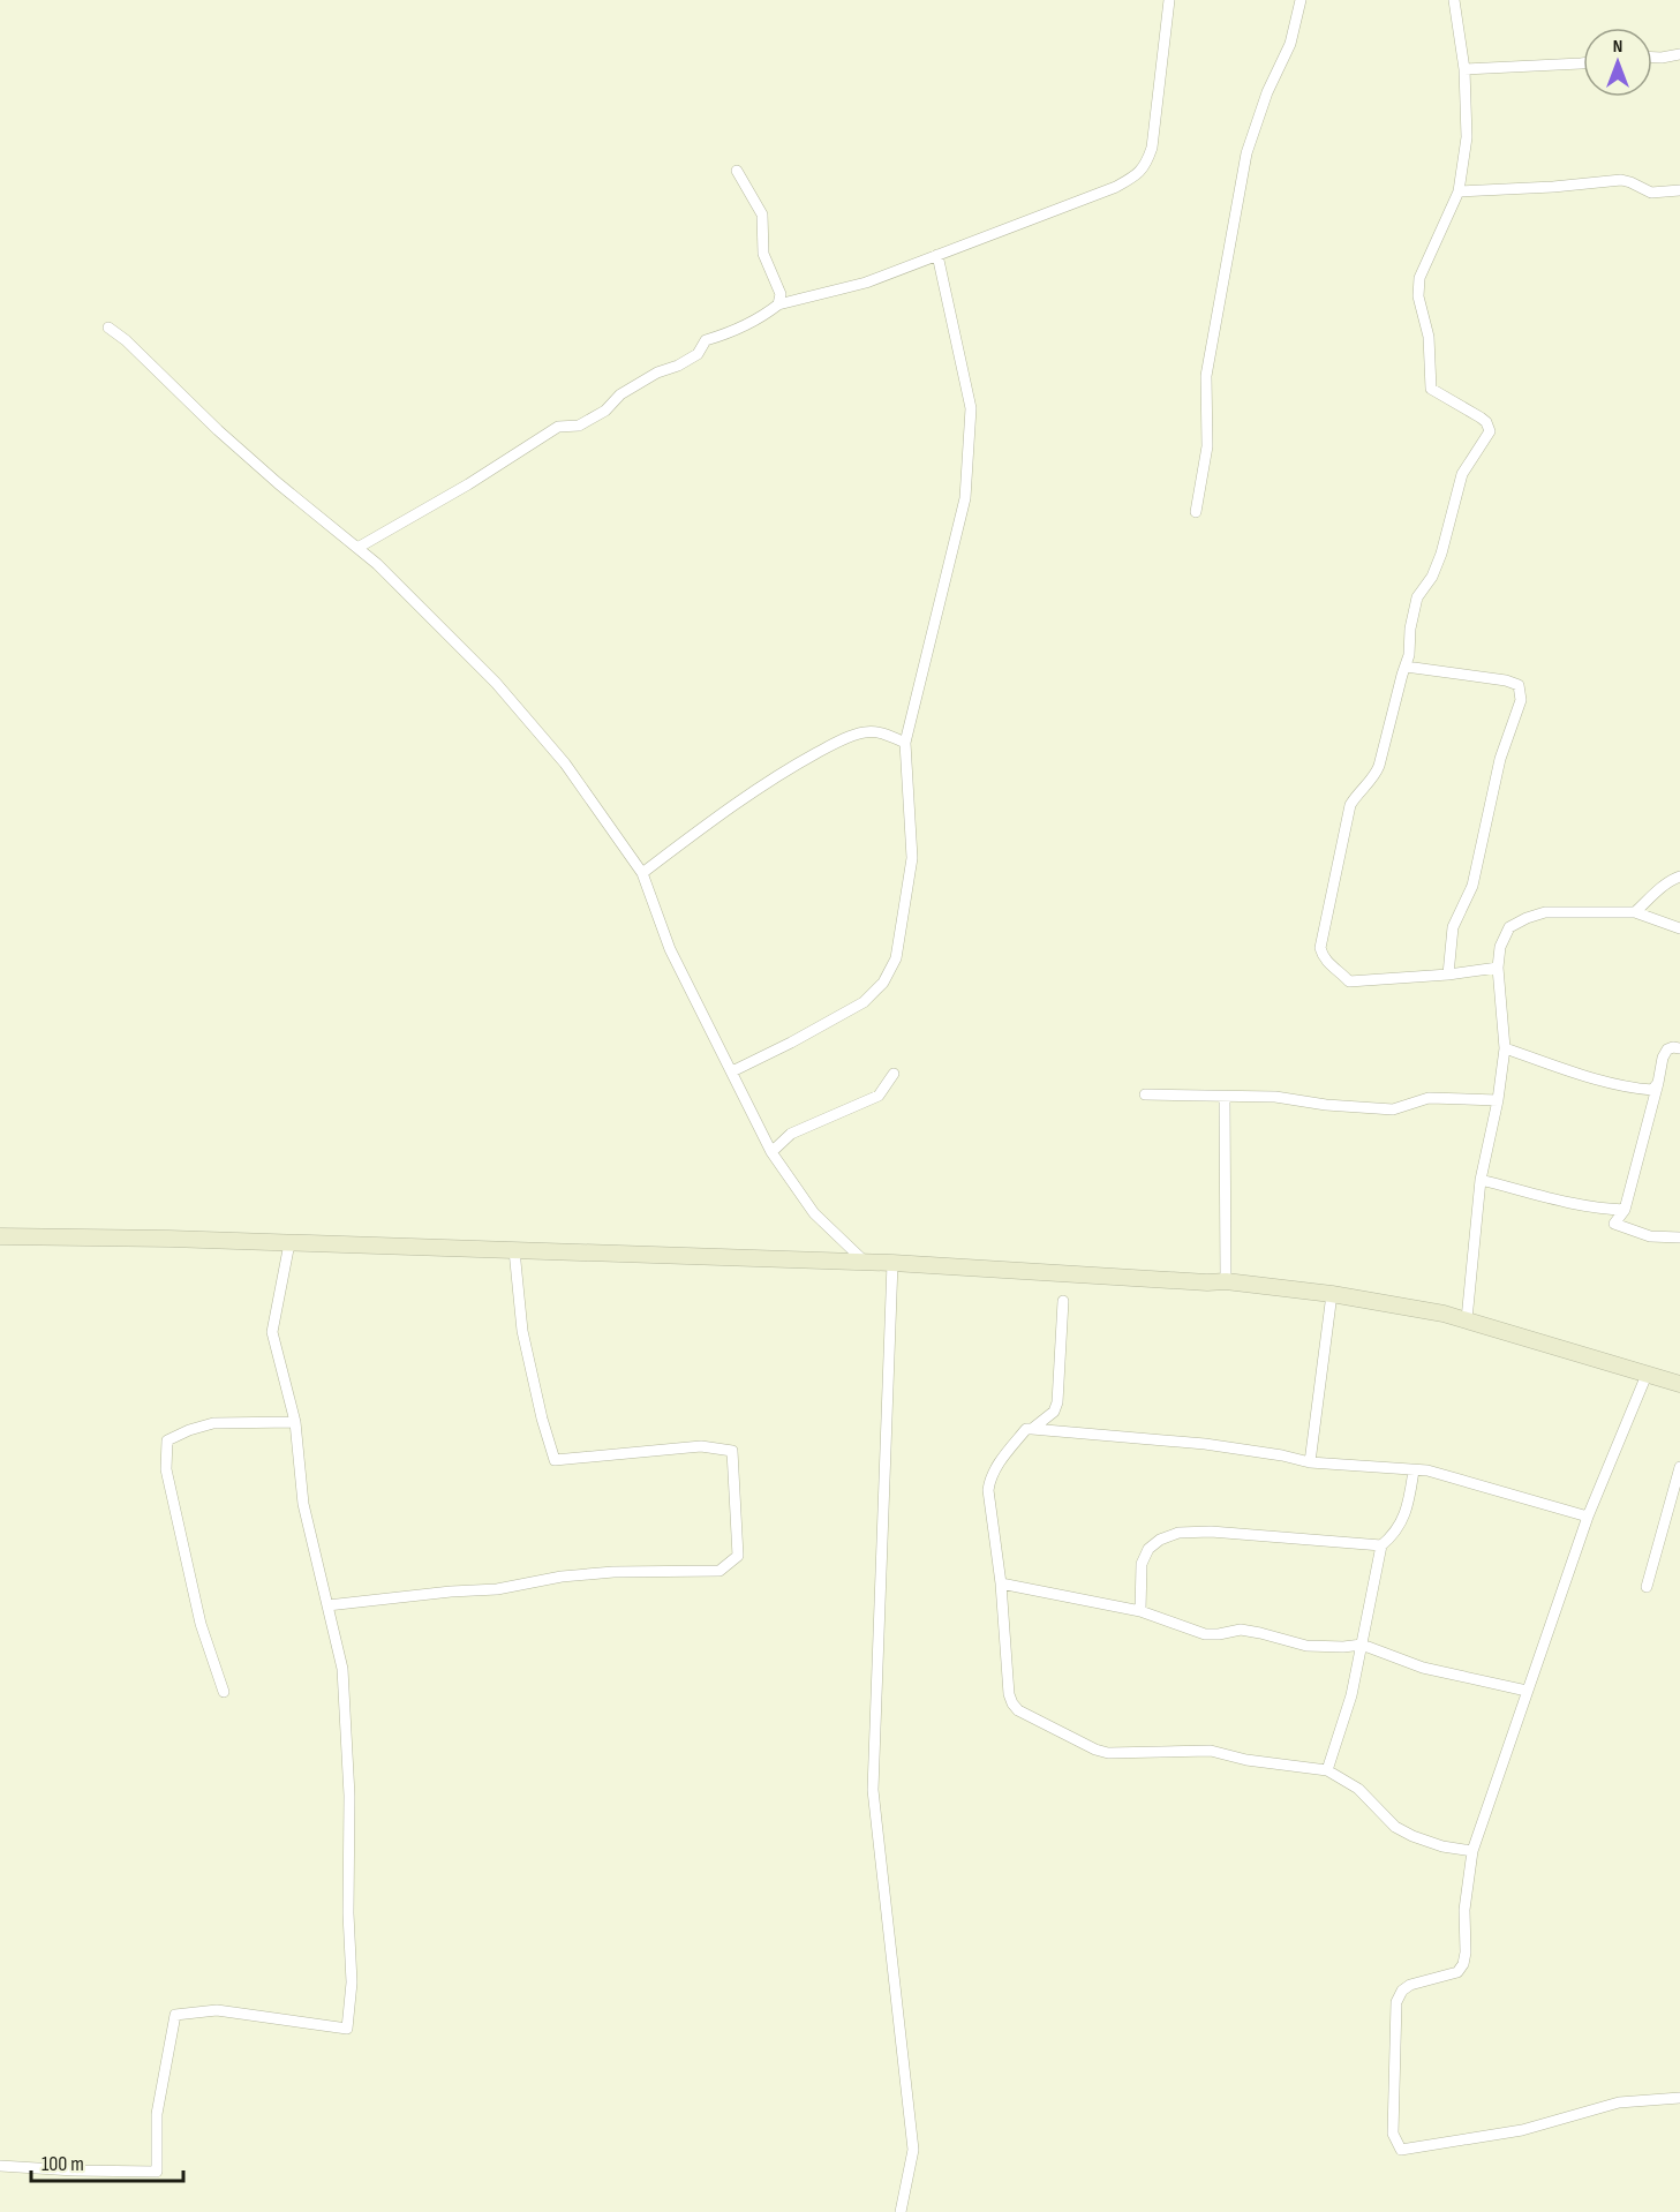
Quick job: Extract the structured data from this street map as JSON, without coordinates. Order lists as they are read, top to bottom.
{
  "scale_bar": "100 m",
  "north": "top"
}
